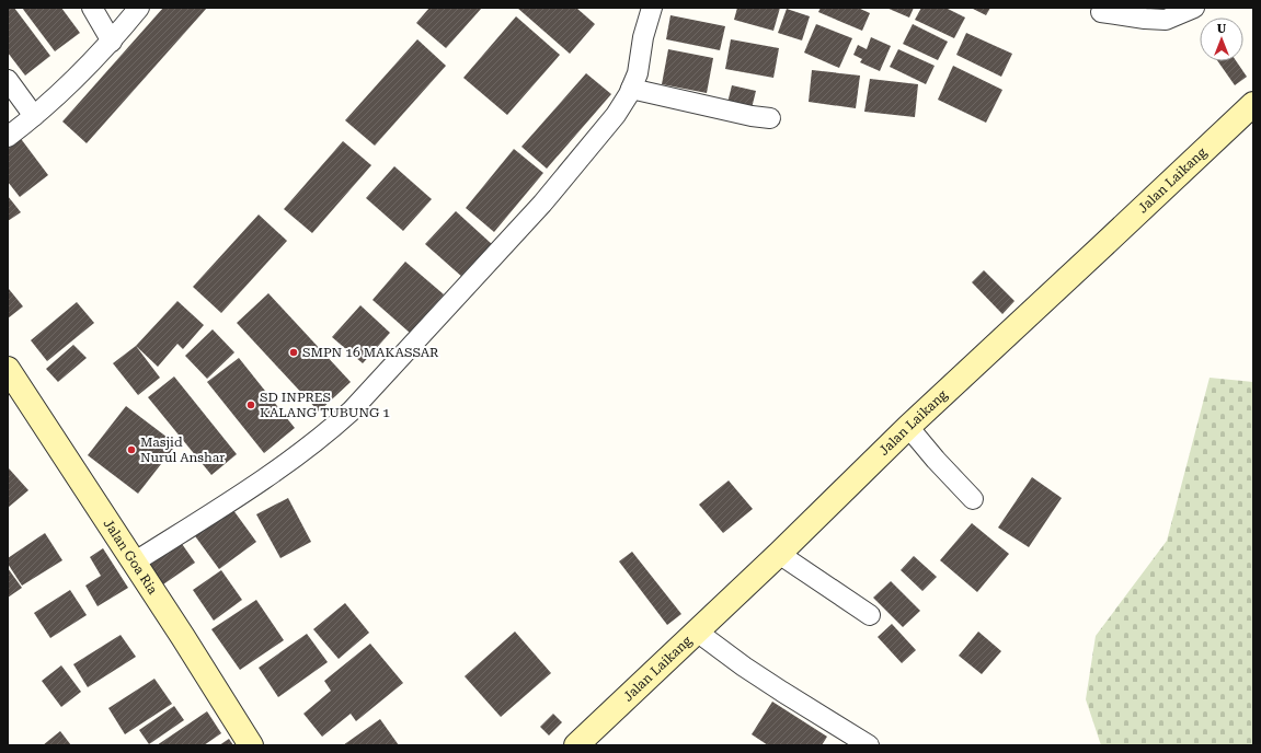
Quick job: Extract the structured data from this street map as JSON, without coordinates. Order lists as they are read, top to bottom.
{
  "streets": {
    "main road": ["Jalan Laikang", "Jalan Goa Ria"]
  },
  "places": ["SMPN 16 MAKASSAR", "SD INPRES KALANG TUBUNG 1", "Masjid Nurul Anshar"],
  "north": "top"
}
